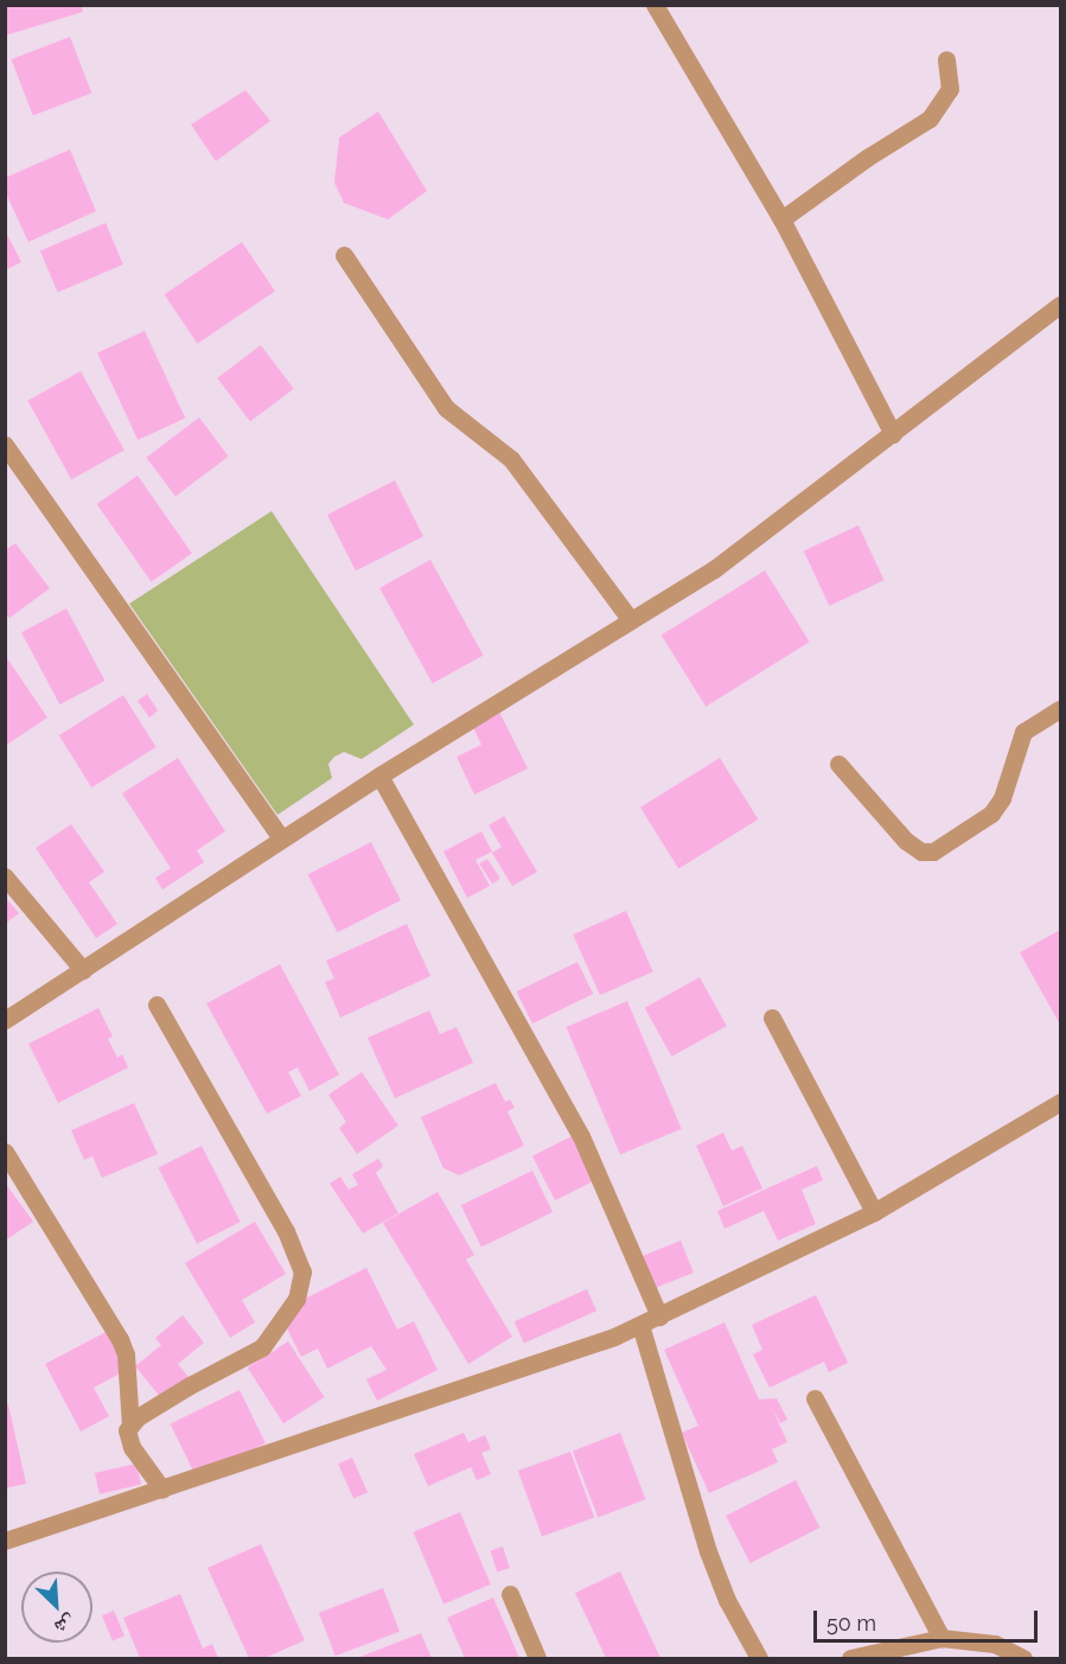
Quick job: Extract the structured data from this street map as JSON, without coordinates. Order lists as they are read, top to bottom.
{
  "scale_bar": "50 m",
  "north": "bottom right"
}
